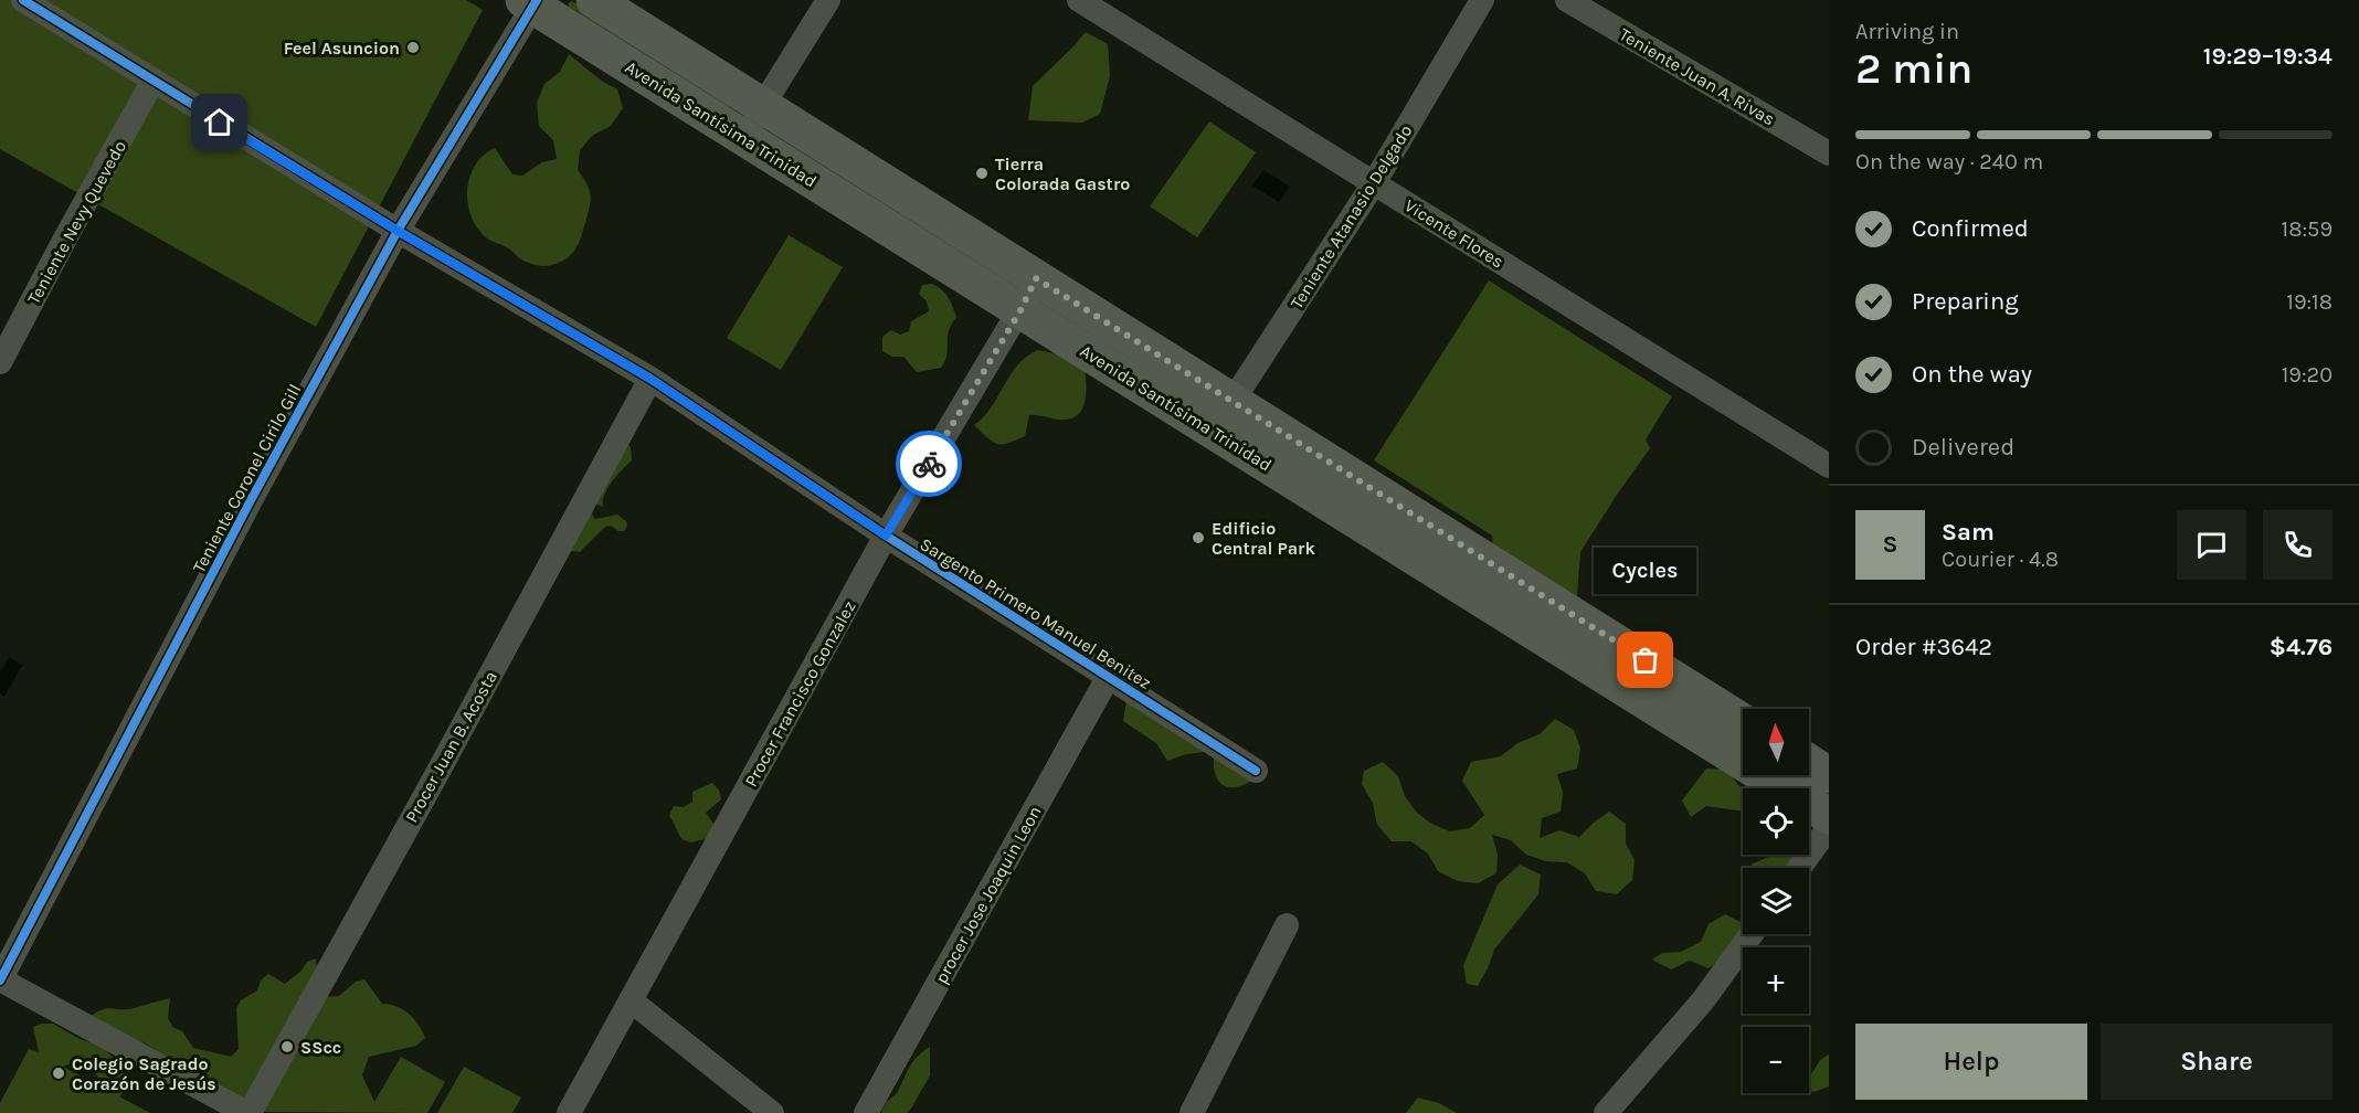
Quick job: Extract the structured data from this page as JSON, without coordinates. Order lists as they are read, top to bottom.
{
  "streets": {
    "main road": ["Avenida Santísima Trinidad"],
    "street": [
      "Teniente Juan A. Rivas",
      "Teniente Atanasio Delgado",
      "Teniente Nevy Quevedo",
      "Vicente Flores",
      "Teniente Coronel Cirilo Gill",
      "Sargento Primero Manuel Benitez",
      "Procer Francisco Gonzalez",
      "Procer Juan B. Acosta",
      "procer Jose Joaquin Leon"
    ]
  },
  "crossings": [
    ["Avenida Santísima Trinidad", "Teniente Atanasio Delgado"],
    ["Avenida Santísima Trinidad", "Teniente Coronel Cirilo Gill"],
    ["Avenida Santísima Trinidad", "Procer Francisco Gonzalez"],
    ["Teniente Atanasio Delgado", "Vicente Flores"],
    ["Teniente Nevy Quevedo", "Sargento Primero Manuel Benitez"],
    ["Teniente Coronel Cirilo Gill", "Sargento Primero Manuel Benitez"],
    ["Sargento Primero Manuel Benitez", "Procer Francisco Gonzalez"],
    ["Sargento Primero Manuel Benitez", "Procer Juan B. Acosta"],
    ["Sargento Primero Manuel Benitez", "procer Jose Joaquin Leon"]
  ],
  "places": [
    "Feel Asuncion",
    "Tierra Colorada Gastro",
    "Edificio Central Park",
    "Cycles",
    "SScc",
    "Colegio Sagrado Corazón de Jesús"
  ],
  "north": "top",
  "page": {
    "heading": ["2 min", "Arriving in", "19:29–19:34"],
    "panel": [
      "Sam",
      "Courier · 4.8",
      "Order #3642",
      "$4.76"
    ],
    "bar": "On the way · 240 m",
    "list": [
      ["Confirmed", "18:59"],
      ["Preparing", "19:18"],
      ["On the way", "19:20"],
      "Delivered"
    ],
    "round": "S",
    "bubble": "Cycles",
    "map_buttons": ["+", "−"],
    "buttons": ["Help", "Share"]
  }
}
